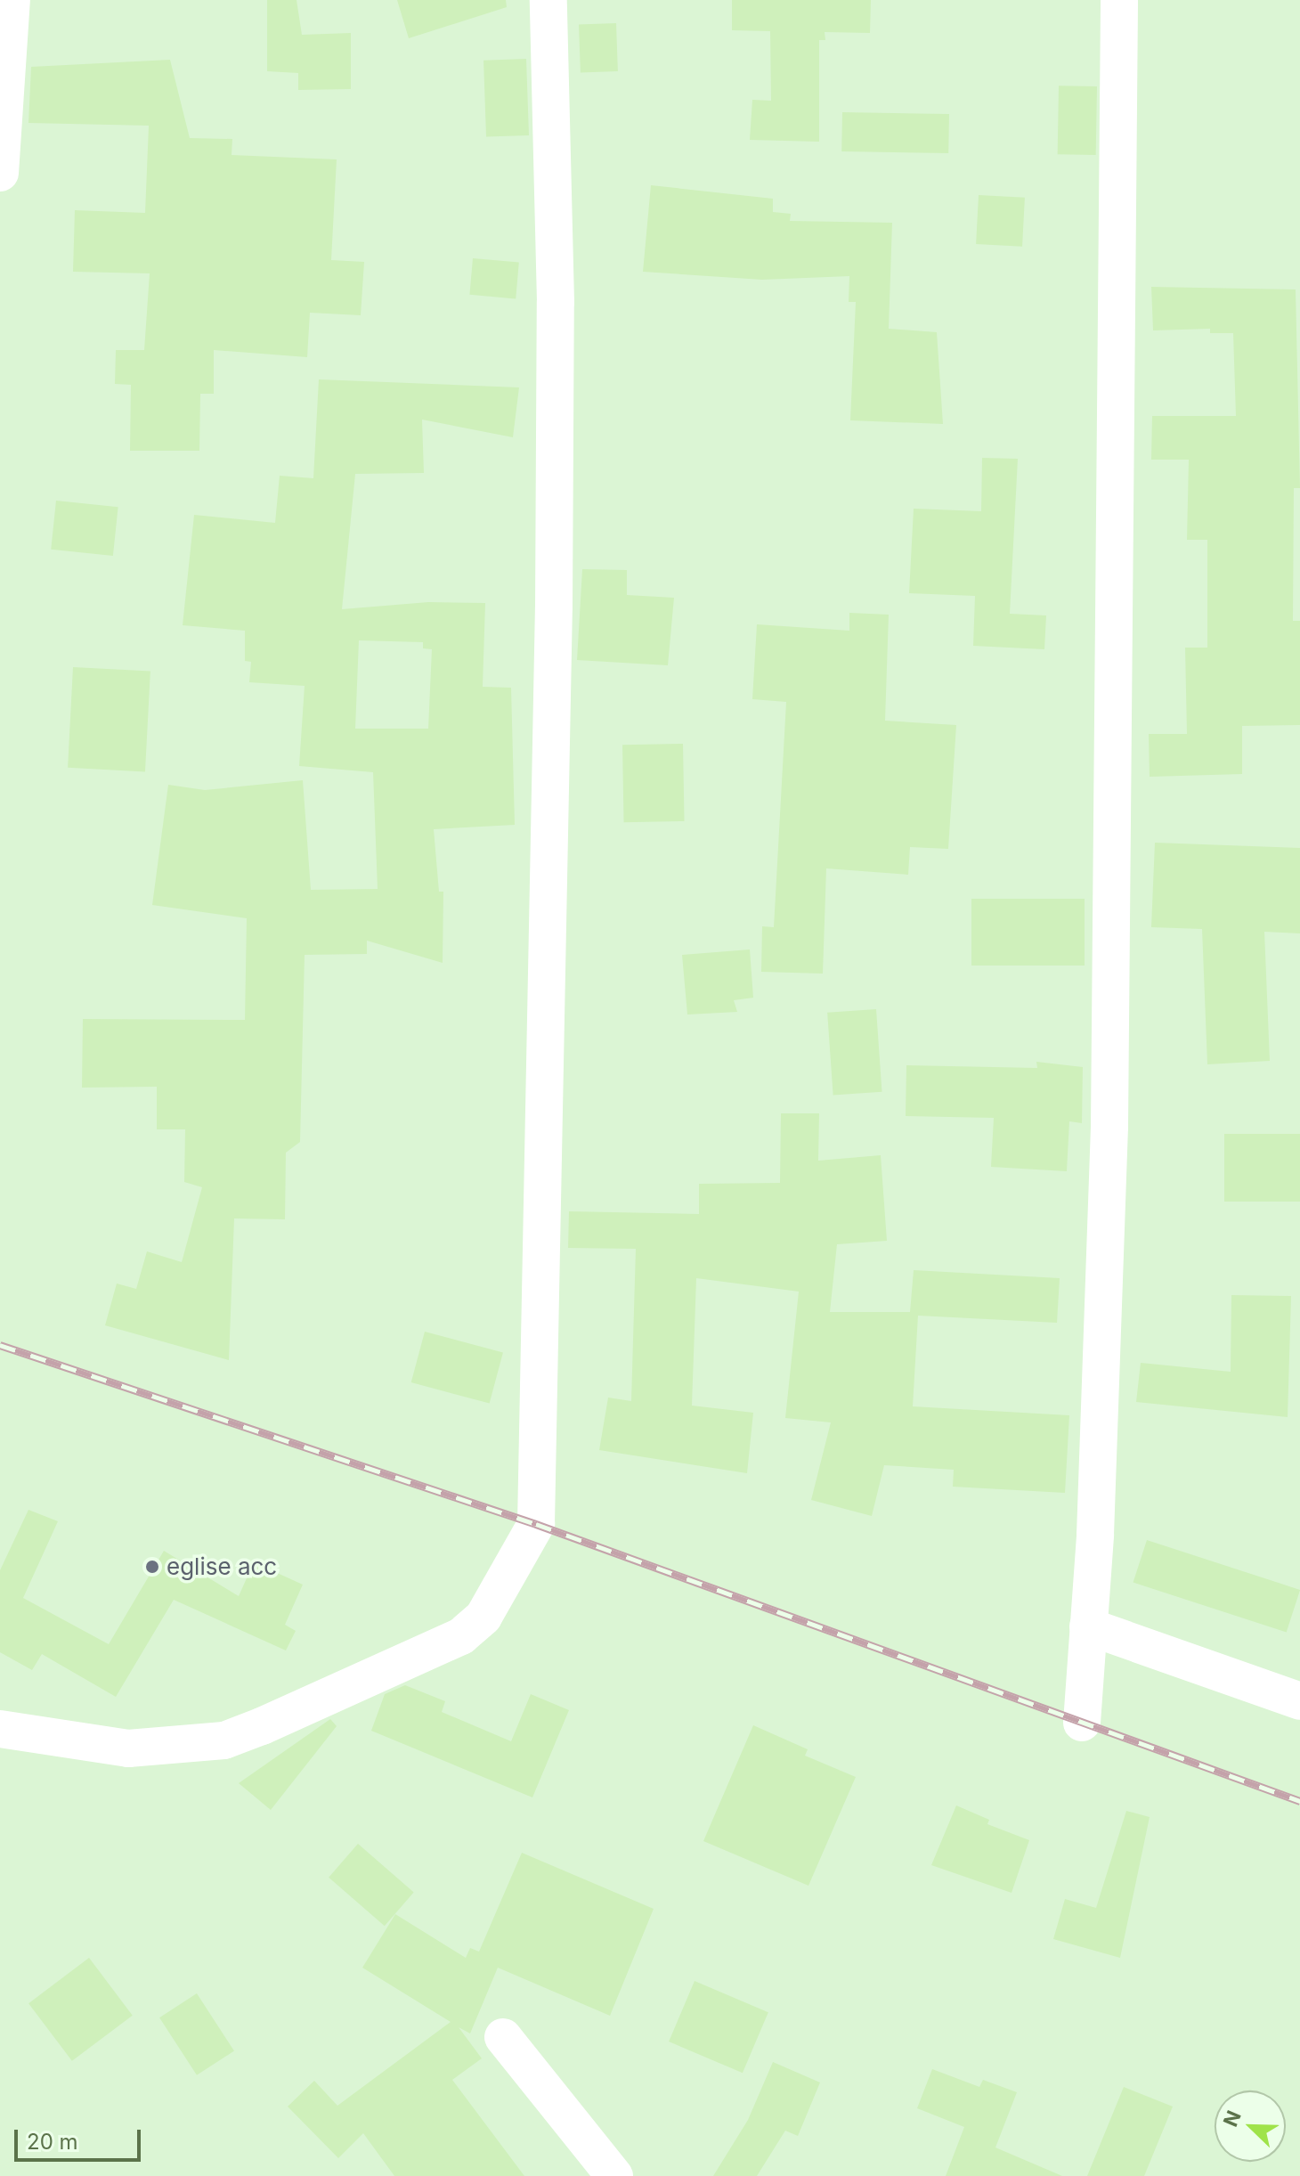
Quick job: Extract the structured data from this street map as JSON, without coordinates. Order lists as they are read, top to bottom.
{
  "places": ["eglise acc"],
  "scale_bar": "20 m",
  "north": "top left"
}
